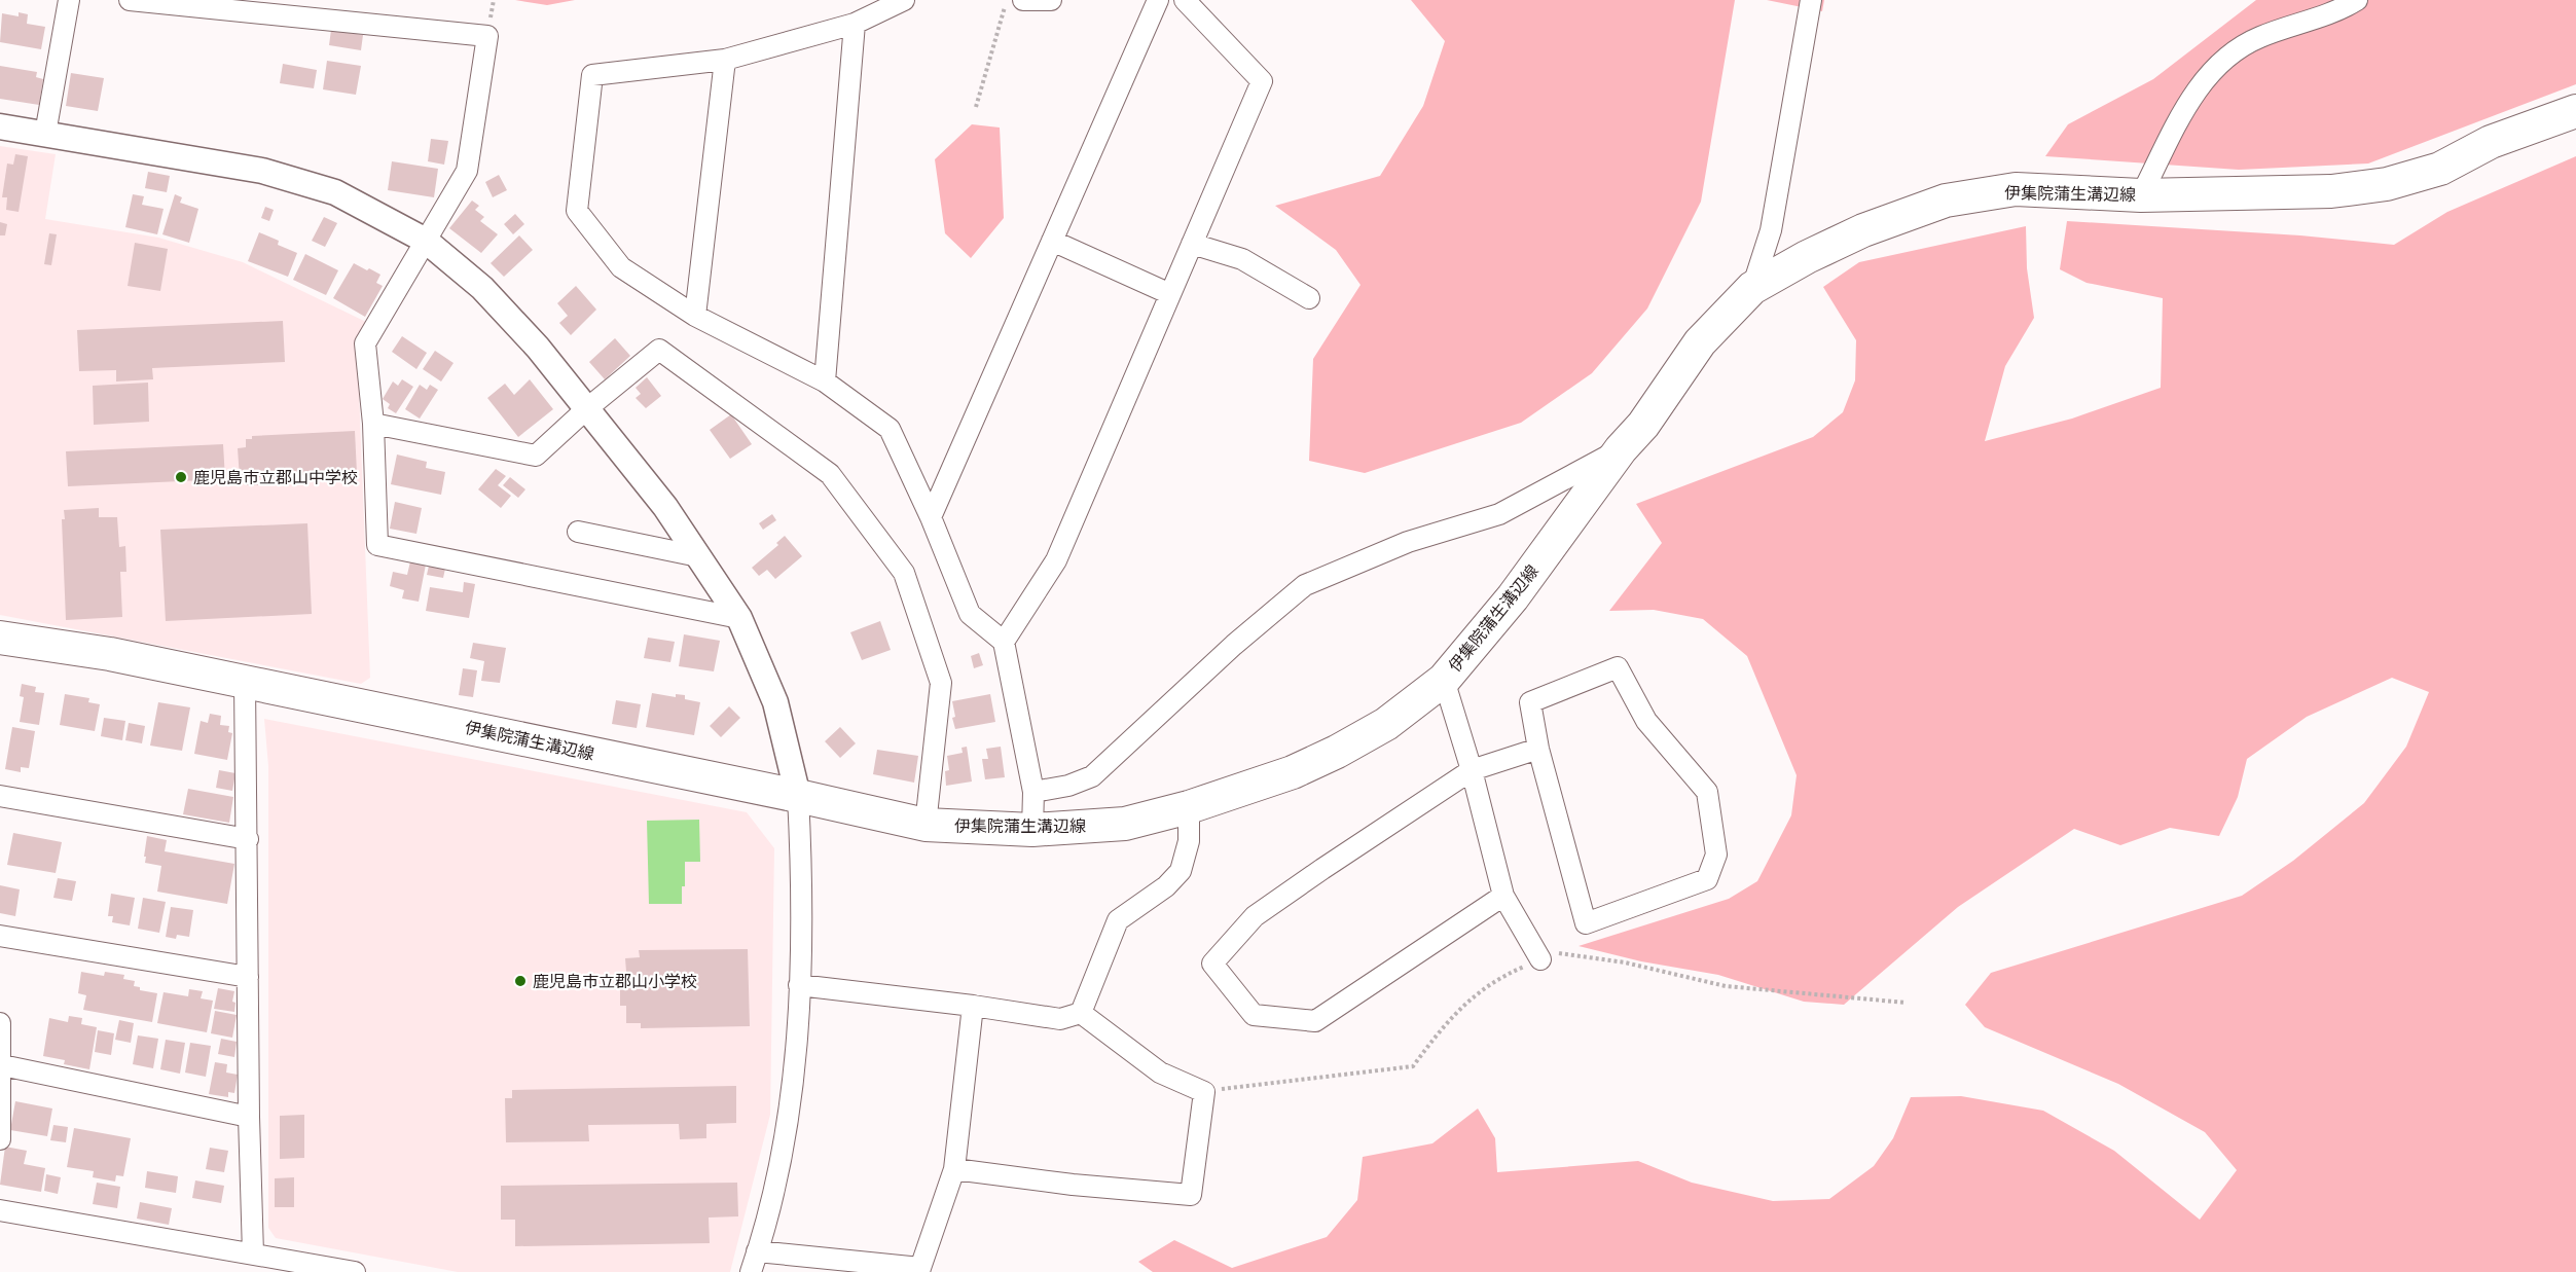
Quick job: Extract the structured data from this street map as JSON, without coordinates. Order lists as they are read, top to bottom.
{
  "streets": {
    "main road": ["伊集院蒲生溝辺線"]
  },
  "places": ["鹿児島市立郡山中学校", "鹿児島市立郡山小学校"]
}
